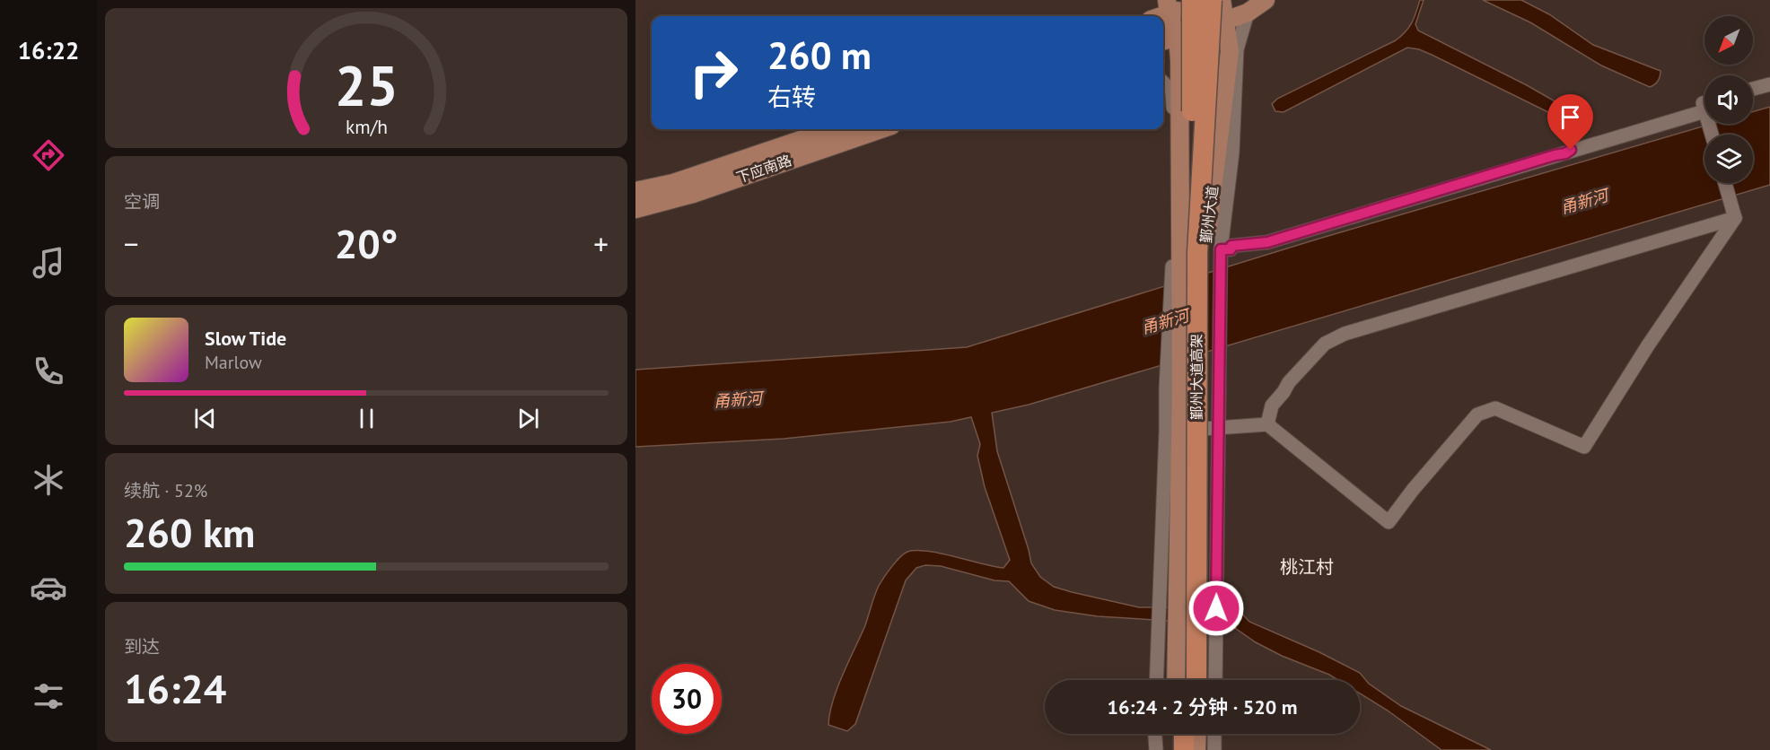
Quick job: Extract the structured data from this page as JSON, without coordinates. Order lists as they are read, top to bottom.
{
  "streets": {
    "highway": ["鄞州大道高架"],
    "main road": ["下应南路", "鄞州大道"]
  },
  "districts": ["桃江村"],
  "water": ["甬新河"],
  "north": "bottom left",
  "page": {
    "tabs": "16:22",
    "turn": ["260 m", "右转"],
    "tile": [
      "空调",
      ["续航 · 52%", "260 km"],
      ["到达", "16:24"]
    ],
    "heat": ["−", "20°", "+"],
    "song": ["Slow Tide", "Marlow"],
    "limit": "30",
    "trip": "16:24 · 2 分钟 · 520 m",
    "gauge": ["25", "km/h"]
  }
}
